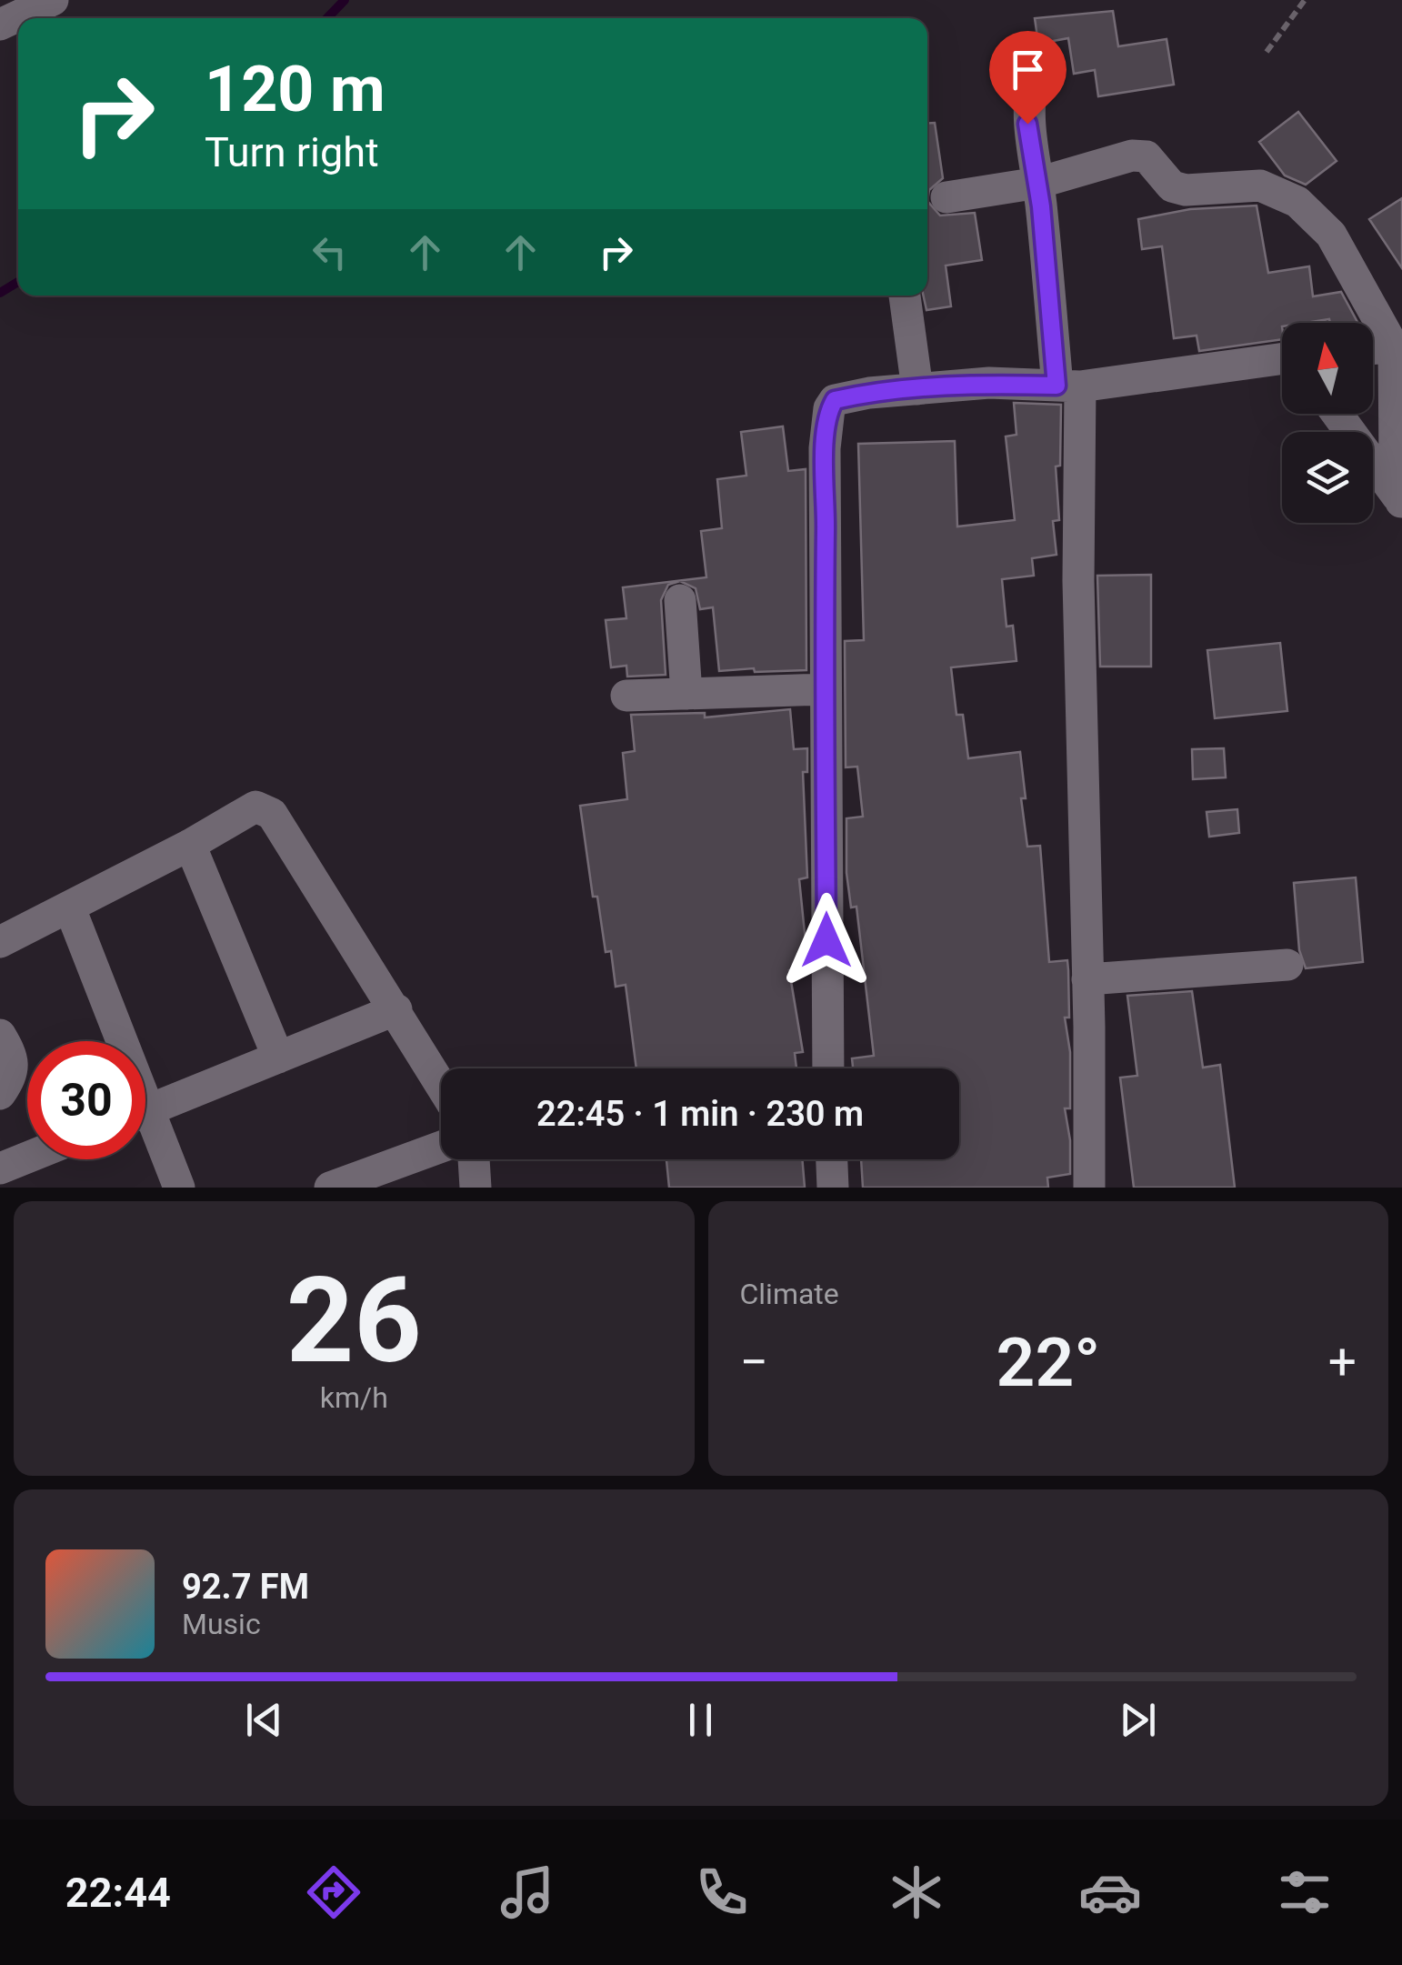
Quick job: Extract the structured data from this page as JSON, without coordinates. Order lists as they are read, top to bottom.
{
  "north": "top",
  "page": {
    "turn": ["120 m", "Turn right"],
    "limit": "30",
    "trip": "22:45 · 1 min · 230 m",
    "tile": [
      ["26", "km/h"],
      "Climate"
    ],
    "heat": ["−", "22°", "+"],
    "song": ["92.7 FM", "Music"],
    "tabs": "22:44"
  }
}
